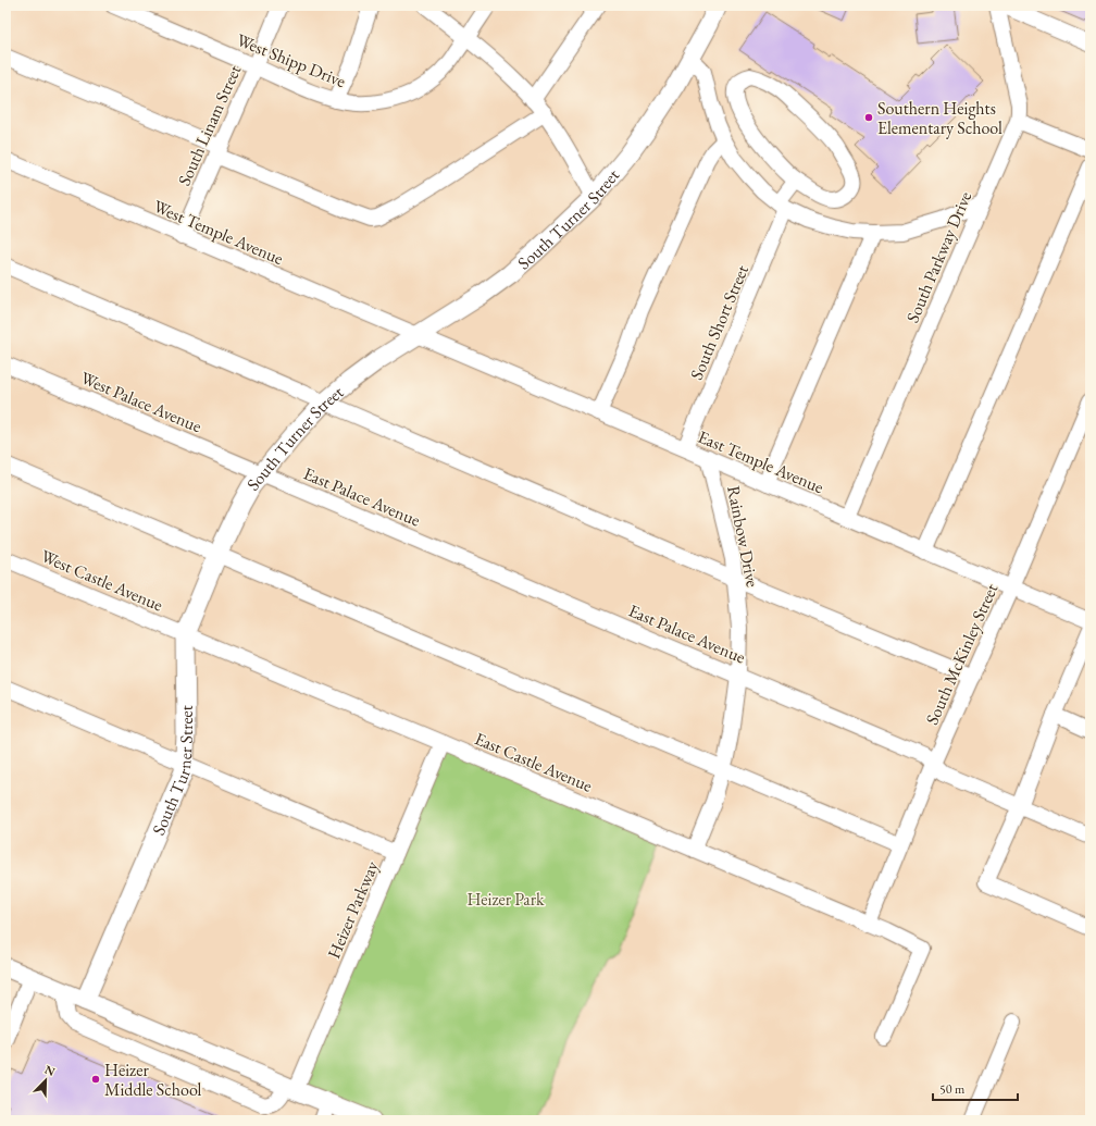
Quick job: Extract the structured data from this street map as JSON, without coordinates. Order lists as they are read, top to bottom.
{
  "streets": {
    "main road": ["South Turner Street"],
    "street": [
      "West Shipp Drive",
      "South Linam Street",
      "West Temple Avenue",
      "South Parkway Drive",
      "South Short Street",
      "West Palace Avenue",
      "East Temple Avenue",
      "East Palace Avenue",
      "Rainbow Drive",
      "West Castle Avenue",
      "South McKinley Street",
      "East Castle Avenue",
      "Heizer Parkway"
    ]
  },
  "crossings": [
    ["West Shipp Drive", "South Linam Street"],
    ["South Linam Street", "West Temple Avenue"],
    ["South Turner Street", "West Temple Avenue"],
    ["South Turner Street", "West Palace Avenue"],
    ["South Turner Street", "East Temple Avenue"],
    ["South Turner Street", "East Palace Avenue"],
    ["South Turner Street", "West Castle Avenue"],
    ["South Turner Street", "East Castle Avenue"],
    ["West Temple Avenue", "East Temple Avenue"],
    ["South Parkway Drive", "East Temple Avenue"],
    ["South Short Street", "East Temple Avenue"],
    ["West Palace Avenue", "East Palace Avenue"],
    ["East Temple Avenue", "Rainbow Drive"],
    ["East Temple Avenue", "South McKinley Street"],
    ["East Palace Avenue", "Rainbow Drive"],
    ["East Palace Avenue", "South McKinley Street"],
    ["Rainbow Drive", "East Castle Avenue"],
    ["West Castle Avenue", "East Castle Avenue"],
    ["South McKinley Street", "East Castle Avenue"],
    ["East Castle Avenue", "Heizer Parkway"]
  ],
  "parks": ["Heizer Park"],
  "places": ["Southern Heights Elementary School", "Heizer Middle School"],
  "scale_bar": "50 m",
  "north": "top right"
}
